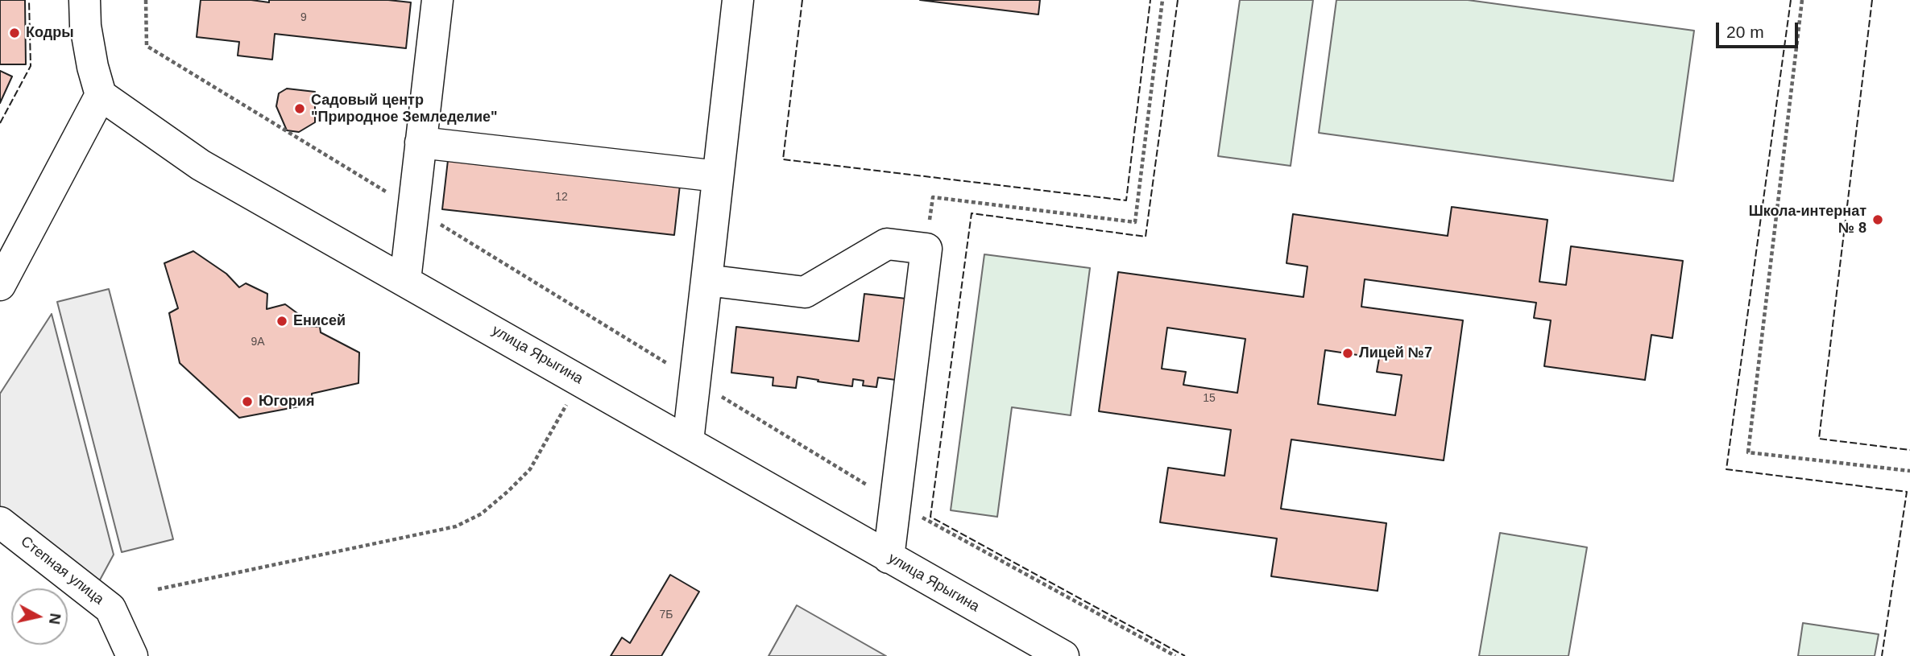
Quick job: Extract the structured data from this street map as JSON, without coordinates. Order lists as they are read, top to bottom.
{
  "streets": {
    "street": ["улица Ярыгина", "Степная улица"]
  },
  "places": [
    "Кодры",
    "Садовый центр \"Природное Земледелие\"",
    "Школа-интернат № 8",
    "Енисей",
    "Лицей №7",
    "Югория"
  ],
  "house_numbers": [
    "9",
    "12",
    "9А",
    "15",
    "7Б"
  ],
  "scale_bar": "20 m",
  "north": "right"
}
